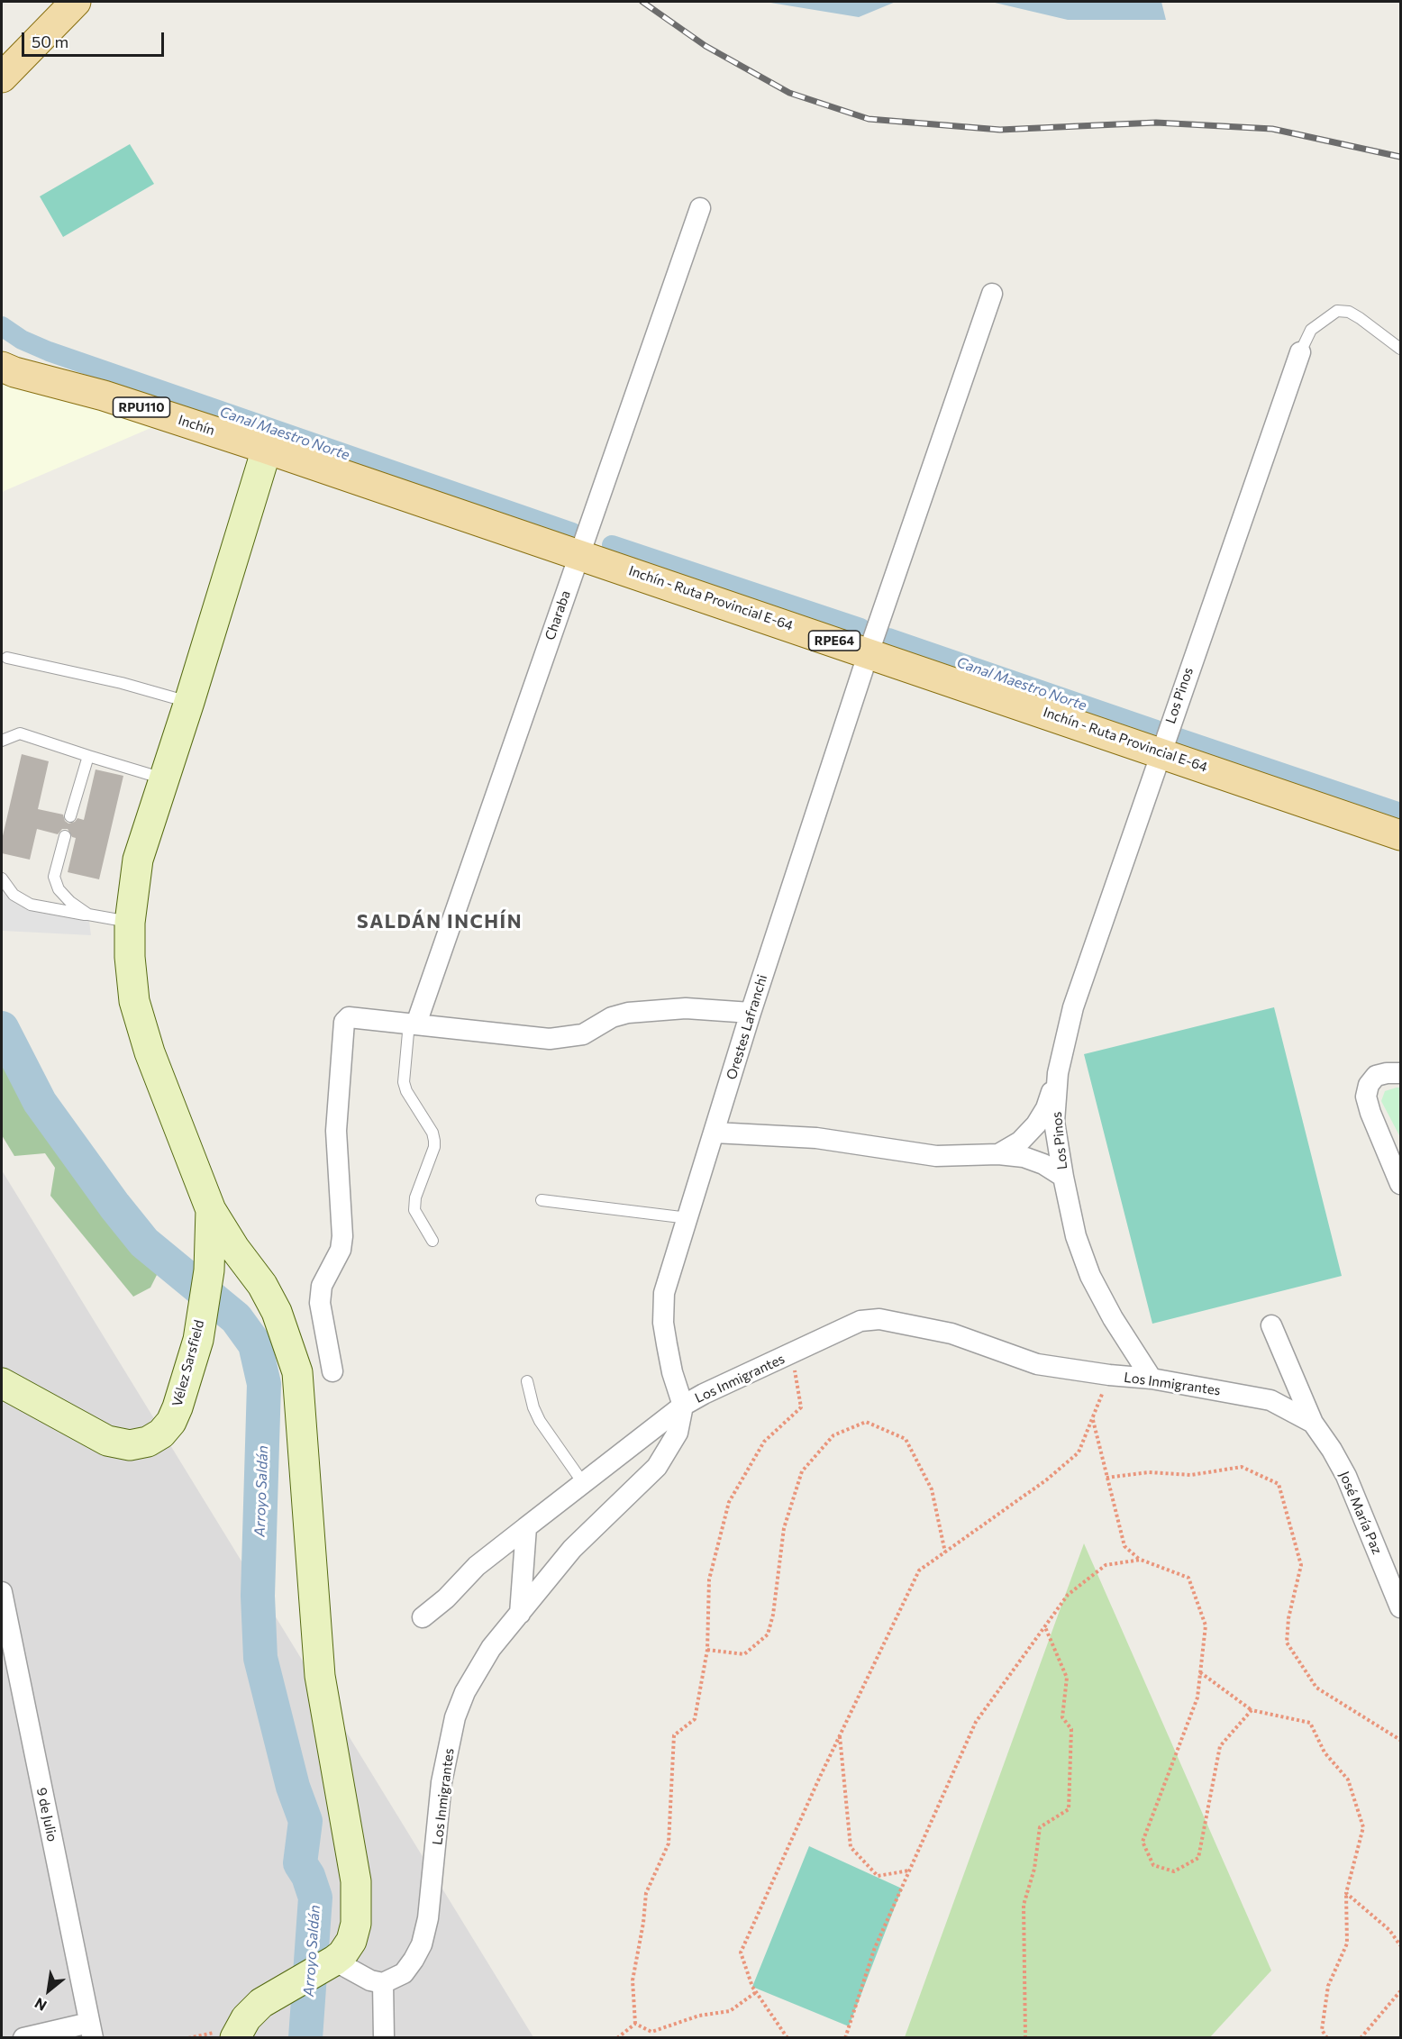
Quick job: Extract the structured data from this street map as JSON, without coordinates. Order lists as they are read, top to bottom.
{
  "streets": {
    "main road": [
      "RPU110",
      "Inchín",
      "Inchín - Ruta Provincial E-64",
      "RPE64",
      "Vélez Sarsfield"
    ],
    "street": [
      "Charaba",
      "Los Pinos",
      "Orestes Lafranchi",
      "Los Inmigrantes",
      "José María Paz",
      "9 de Julio"
    ]
  },
  "crossings": [
    ["Inchín", "Inchín - Ruta Provincial E-64"],
    ["Inchín - Ruta Provincial E-64", "Charaba"],
    ["Inchín - Ruta Provincial E-64", "Los Pinos"],
    ["Inchín - Ruta Provincial E-64", "Orestes Lafranchi"],
    ["Los Pinos", "Los Inmigrantes"],
    ["Orestes Lafranchi", "Los Inmigrantes"],
    ["Los Inmigrantes", "José María Paz"]
  ],
  "districts": ["SALDÁN INCHÍN"],
  "water": ["Canal Maestro Norte", "Arroyo Saldán"],
  "scale_bar": "50 m",
  "north": "bottom left"
}
